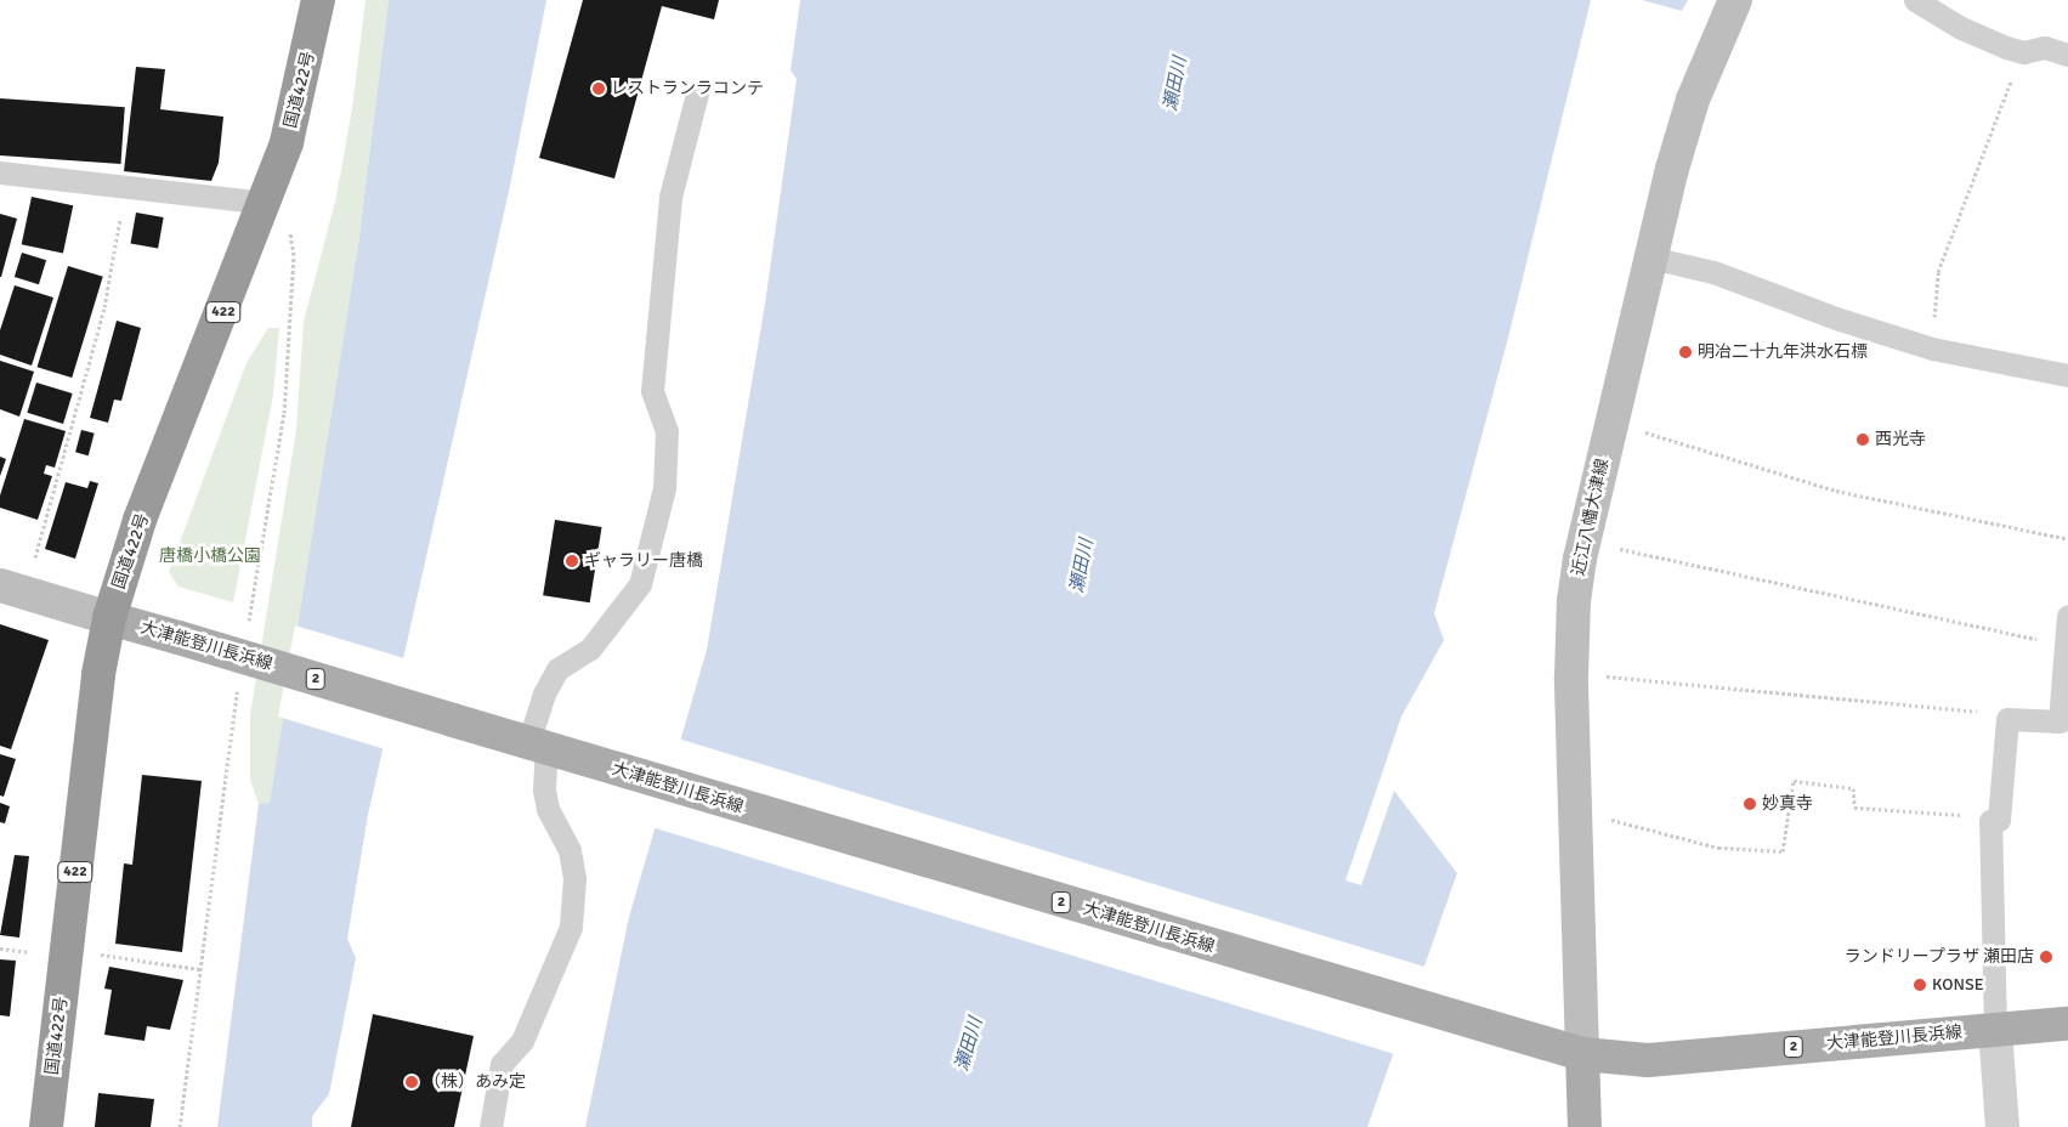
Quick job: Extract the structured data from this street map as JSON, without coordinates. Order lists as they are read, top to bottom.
{
  "streets": {
    "highway": ["国道422号", "422"],
    "main road": ["近江八幡大津線", "大津能登川長浜線", "2"]
  },
  "crossings": [
    ["国道422号", "大津能登川長浜線"],
    ["近江八幡大津線", "大津能登川長浜線"]
  ],
  "water": ["瀬田川"],
  "parks": ["唐橋小橋公園"],
  "places": [
    "レストランラコンテ",
    "明冶二十九年洪水石標",
    "西光寺",
    "ギャラリー唐橋",
    "妙真寺",
    "ランドリープラザ 瀬田店",
    "KONSE",
    "（株）あみ定"
  ]
}
